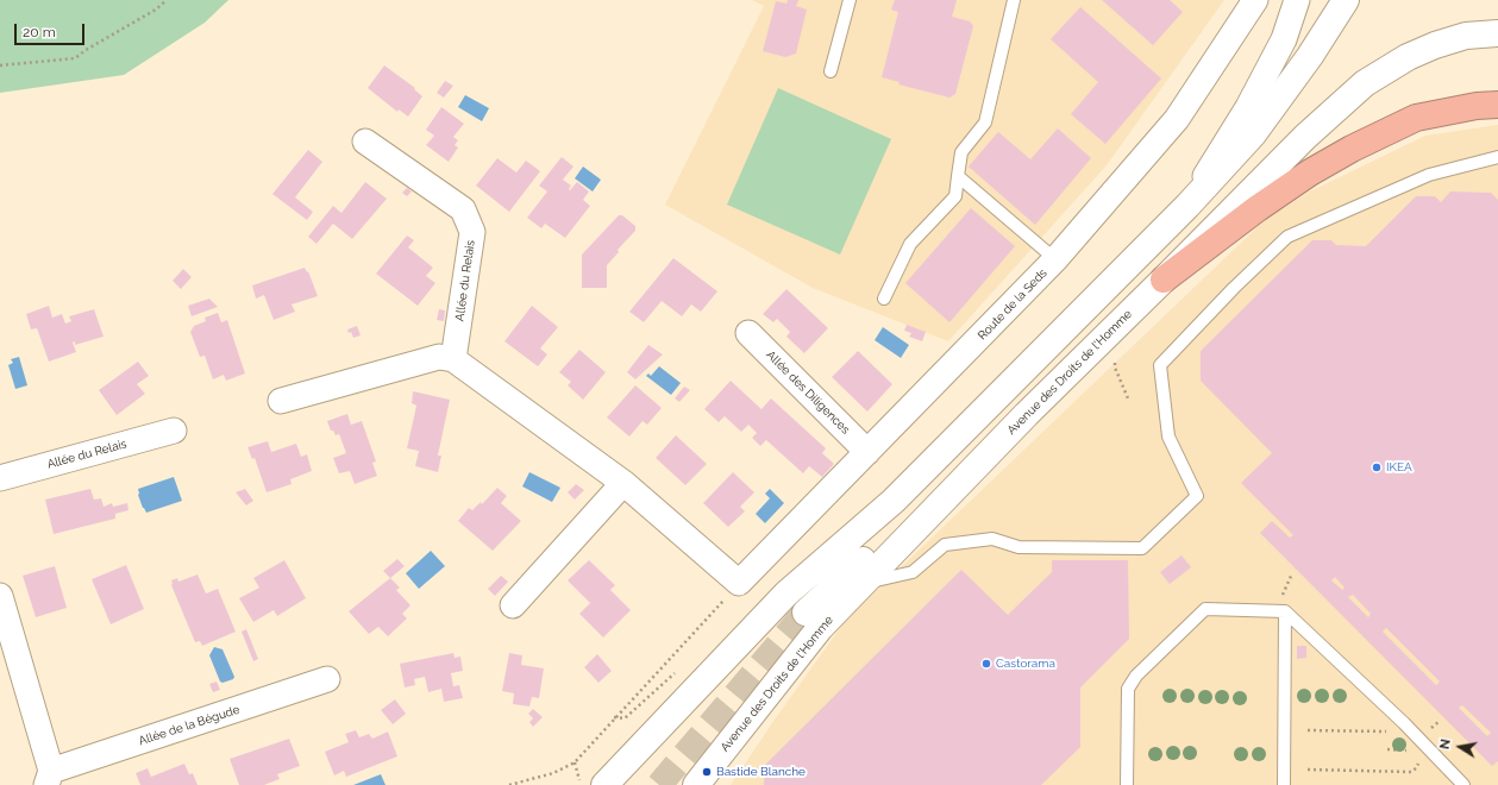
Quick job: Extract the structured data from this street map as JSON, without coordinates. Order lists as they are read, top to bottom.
{
  "streets": {
    "main road": ["Avenue des Droits de l'Homme"],
    "street": [
      "Allée du Relais",
      "Route de la Seds",
      "Allée des Diligences",
      "Allée de la Bégude"
    ]
  },
  "crossings": [
    ["Route de la Seds", "Allée des Diligences"]
  ],
  "places": ["IKEA", "Castorama", "Bastide Blanche"],
  "scale_bar": "20 m",
  "north": "left"
}
